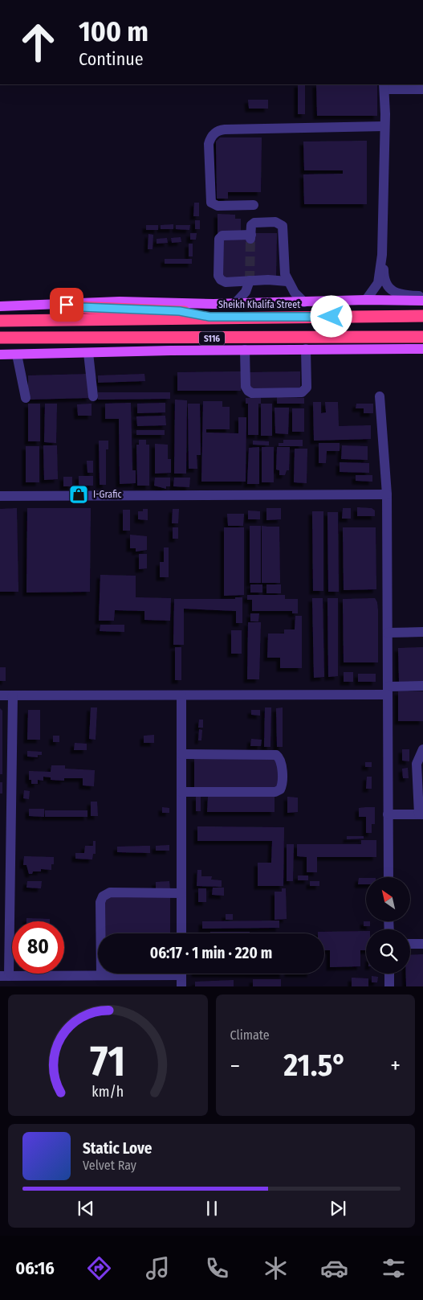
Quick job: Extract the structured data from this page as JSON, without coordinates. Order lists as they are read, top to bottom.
{
  "streets": {
    "highway": ["Sheikh Khalifa Street", "S116"]
  },
  "places": {
    "shop": ["I-Grafic"]
  },
  "north": "top left",
  "page": {
    "turn": ["100 m", "Continue"],
    "limit": "80",
    "trip": "06:17 · 1 min · 220 m",
    "tile": "Climate",
    "heat": ["−", "21.5°", "+"],
    "song": ["Static Love", "Velvet Ray"],
    "tabs": "06:16",
    "gauge": ["71", "km/h"]
  }
}
